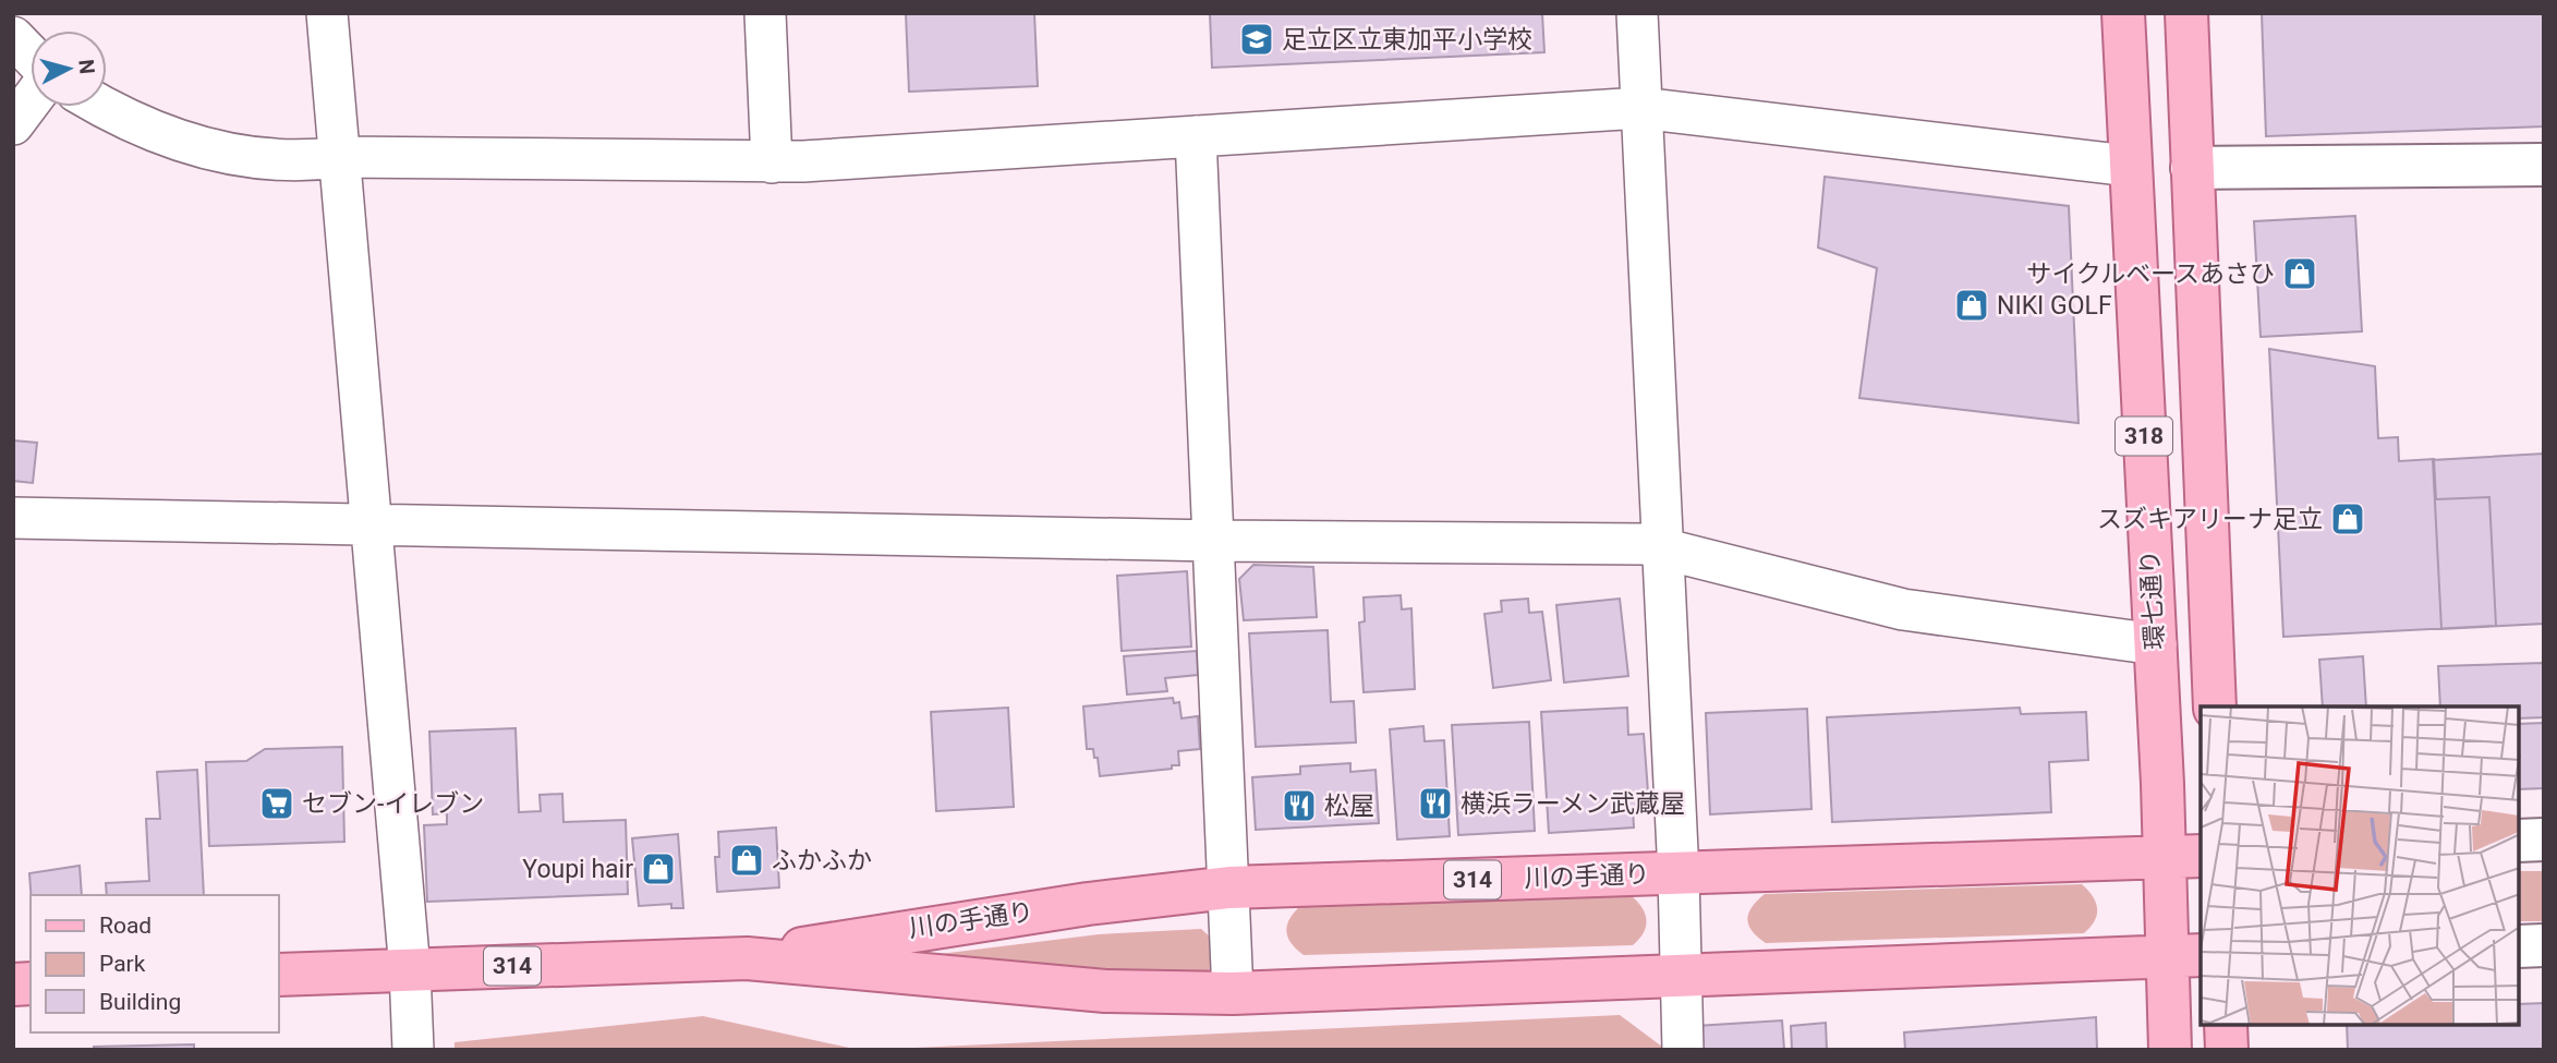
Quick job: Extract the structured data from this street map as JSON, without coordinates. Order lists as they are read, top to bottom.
{
  "streets": {
    "main road": [
      "318",
      "環七通り",
      "川の手通り",
      "314"
    ]
  },
  "crossings": [
    ["環七通り", "川の手通り"]
  ],
  "places": {
    "school or university": ["足立区立東加平小学校"],
    "shop": [
      "サイクルベースあさひ",
      "NIKI GOLF",
      "スズキアリーナ足立",
      "ふかふか",
      "Youpi hair"
    ],
    "supermarket": ["セブン-イレブン"],
    "restaurant": ["横浜ラーメン武蔵屋", "松屋"]
  },
  "legend": ["Road", "Park", "Building"],
  "north": "right"
}
